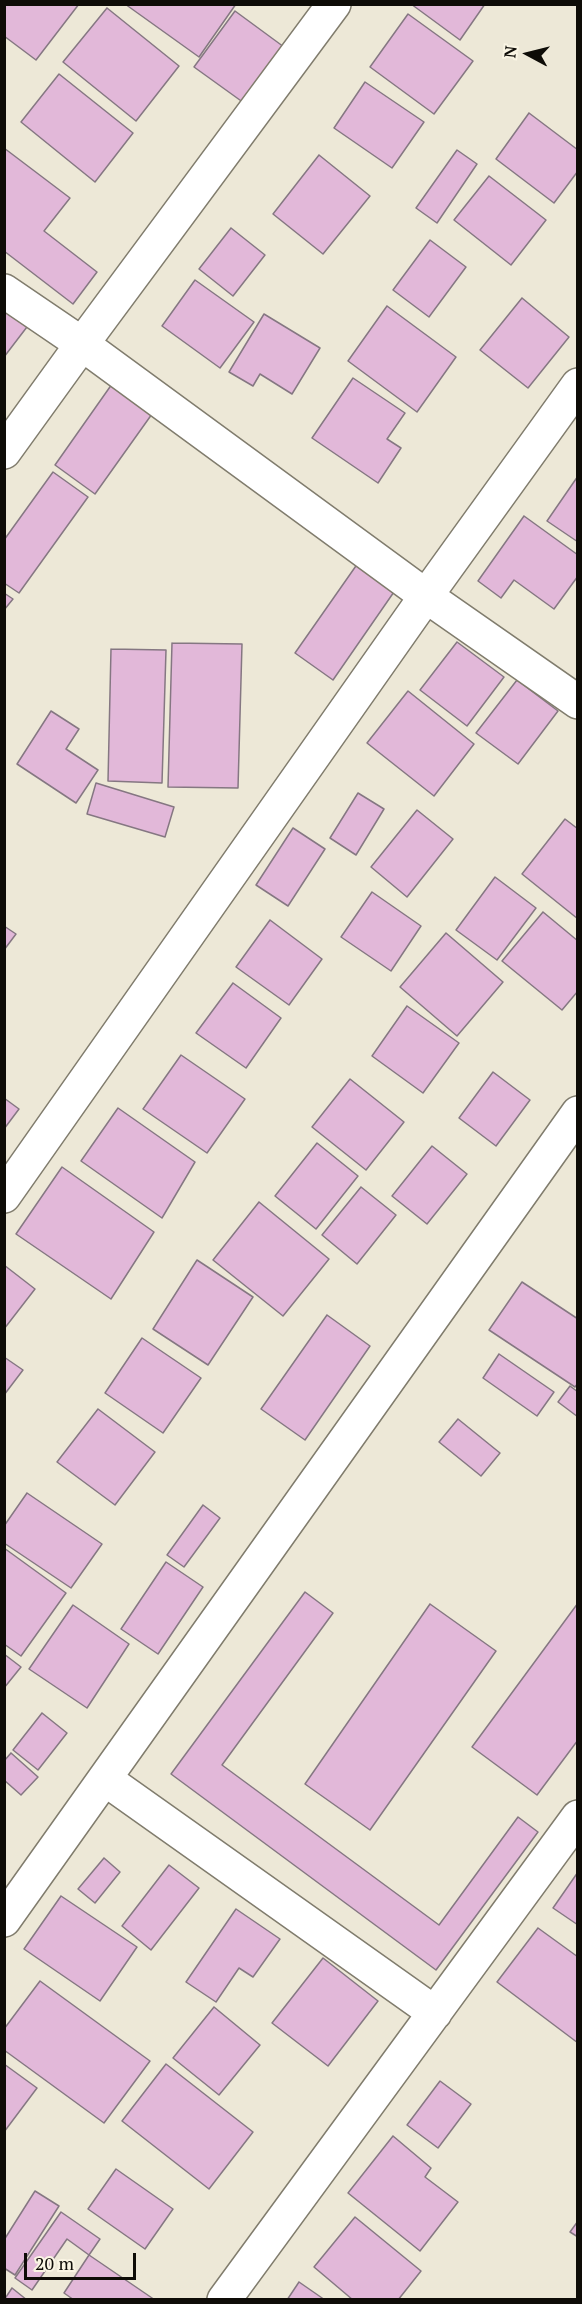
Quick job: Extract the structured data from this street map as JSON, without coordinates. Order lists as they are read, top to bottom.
{
  "scale_bar": "20 m",
  "north": "left"
}
